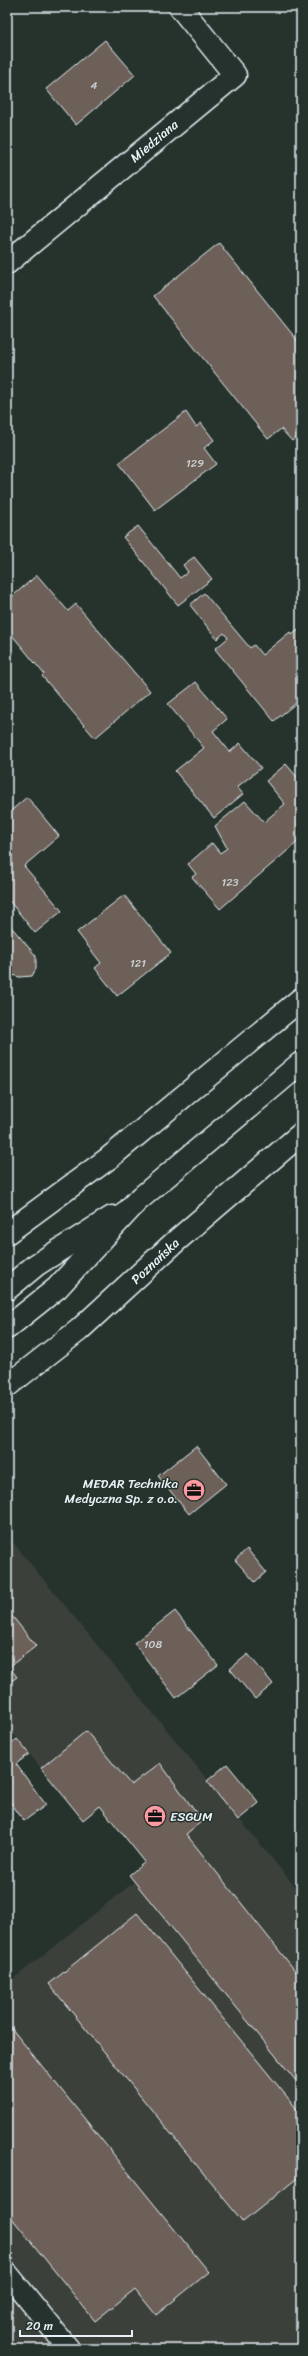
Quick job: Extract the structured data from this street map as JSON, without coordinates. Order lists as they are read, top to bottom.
{
  "streets": {
    "street": ["Miedziana", "Poznańska"]
  },
  "places": {
    "office": ["MEDAR Technika Medyczna Sp. z o.o.", "ESGUM"]
  },
  "house_numbers": [
    "4",
    "129",
    "123",
    "121",
    "108"
  ],
  "scale_bar": "20 m"
}
